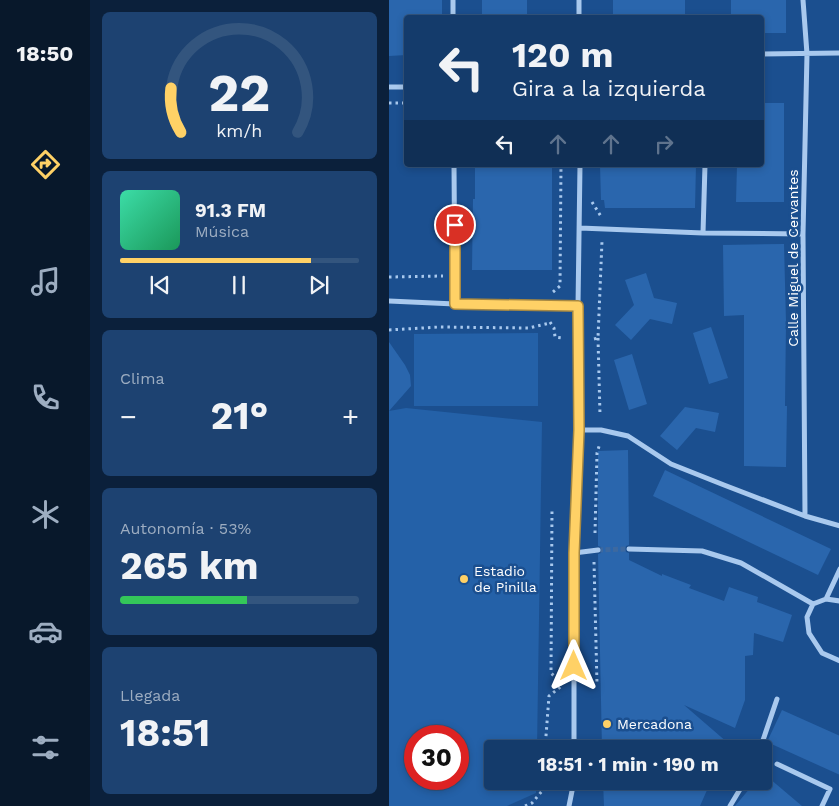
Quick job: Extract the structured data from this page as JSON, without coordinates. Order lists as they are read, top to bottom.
{
  "streets": {
    "street": ["Calle Miguel de Cervantes"]
  },
  "places": ["Estadio de Pinilla", "Mercadona"],
  "page": {
    "tabs": "18:50",
    "turn": ["120 m", "Gira a la izquierda"],
    "song": ["91.3 FM", "Música"],
    "tile": [
      "Clima",
      ["Autonomía · 53%", "265 km"],
      ["Llegada", "18:51"]
    ],
    "heat": ["−", "21°", "+"],
    "limit": "30",
    "trip": "18:51 · 1 min · 190 m",
    "gauge": ["22", "km/h"]
  }
}
